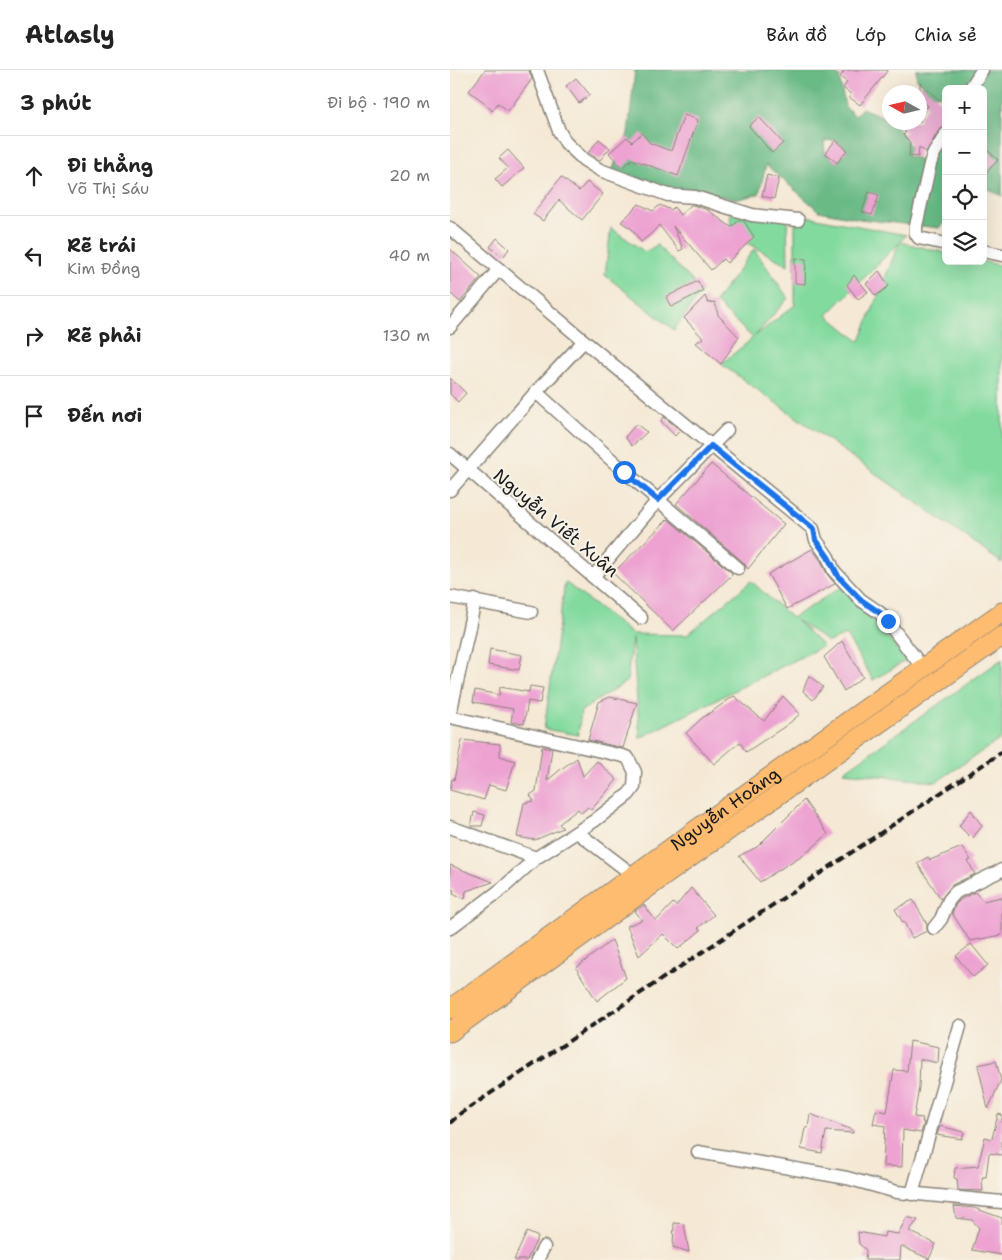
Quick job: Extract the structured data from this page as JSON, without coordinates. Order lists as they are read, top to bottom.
{
  "streets": {
    "highway": ["Nguyễn Hoàng"],
    "street": ["Nguyễn Viết Xuân"]
  },
  "north": "left",
  "page": {
    "header": "Atlasly",
    "nav": ["Bản đồ", "Lớp", "Chia sẻ"],
    "heading": ["3 phút", "Đi bộ · 190 m"],
    "map_buttons": ["+", "−"],
    "list": [
      ["Đi thẳng", "Võ Thị Sáu", "20 m"],
      ["Rẽ trái", "Kim Đồng", "40 m"],
      ["Rẽ phải", "130 m"],
      "Đến nơi"
    ]
  }
}
